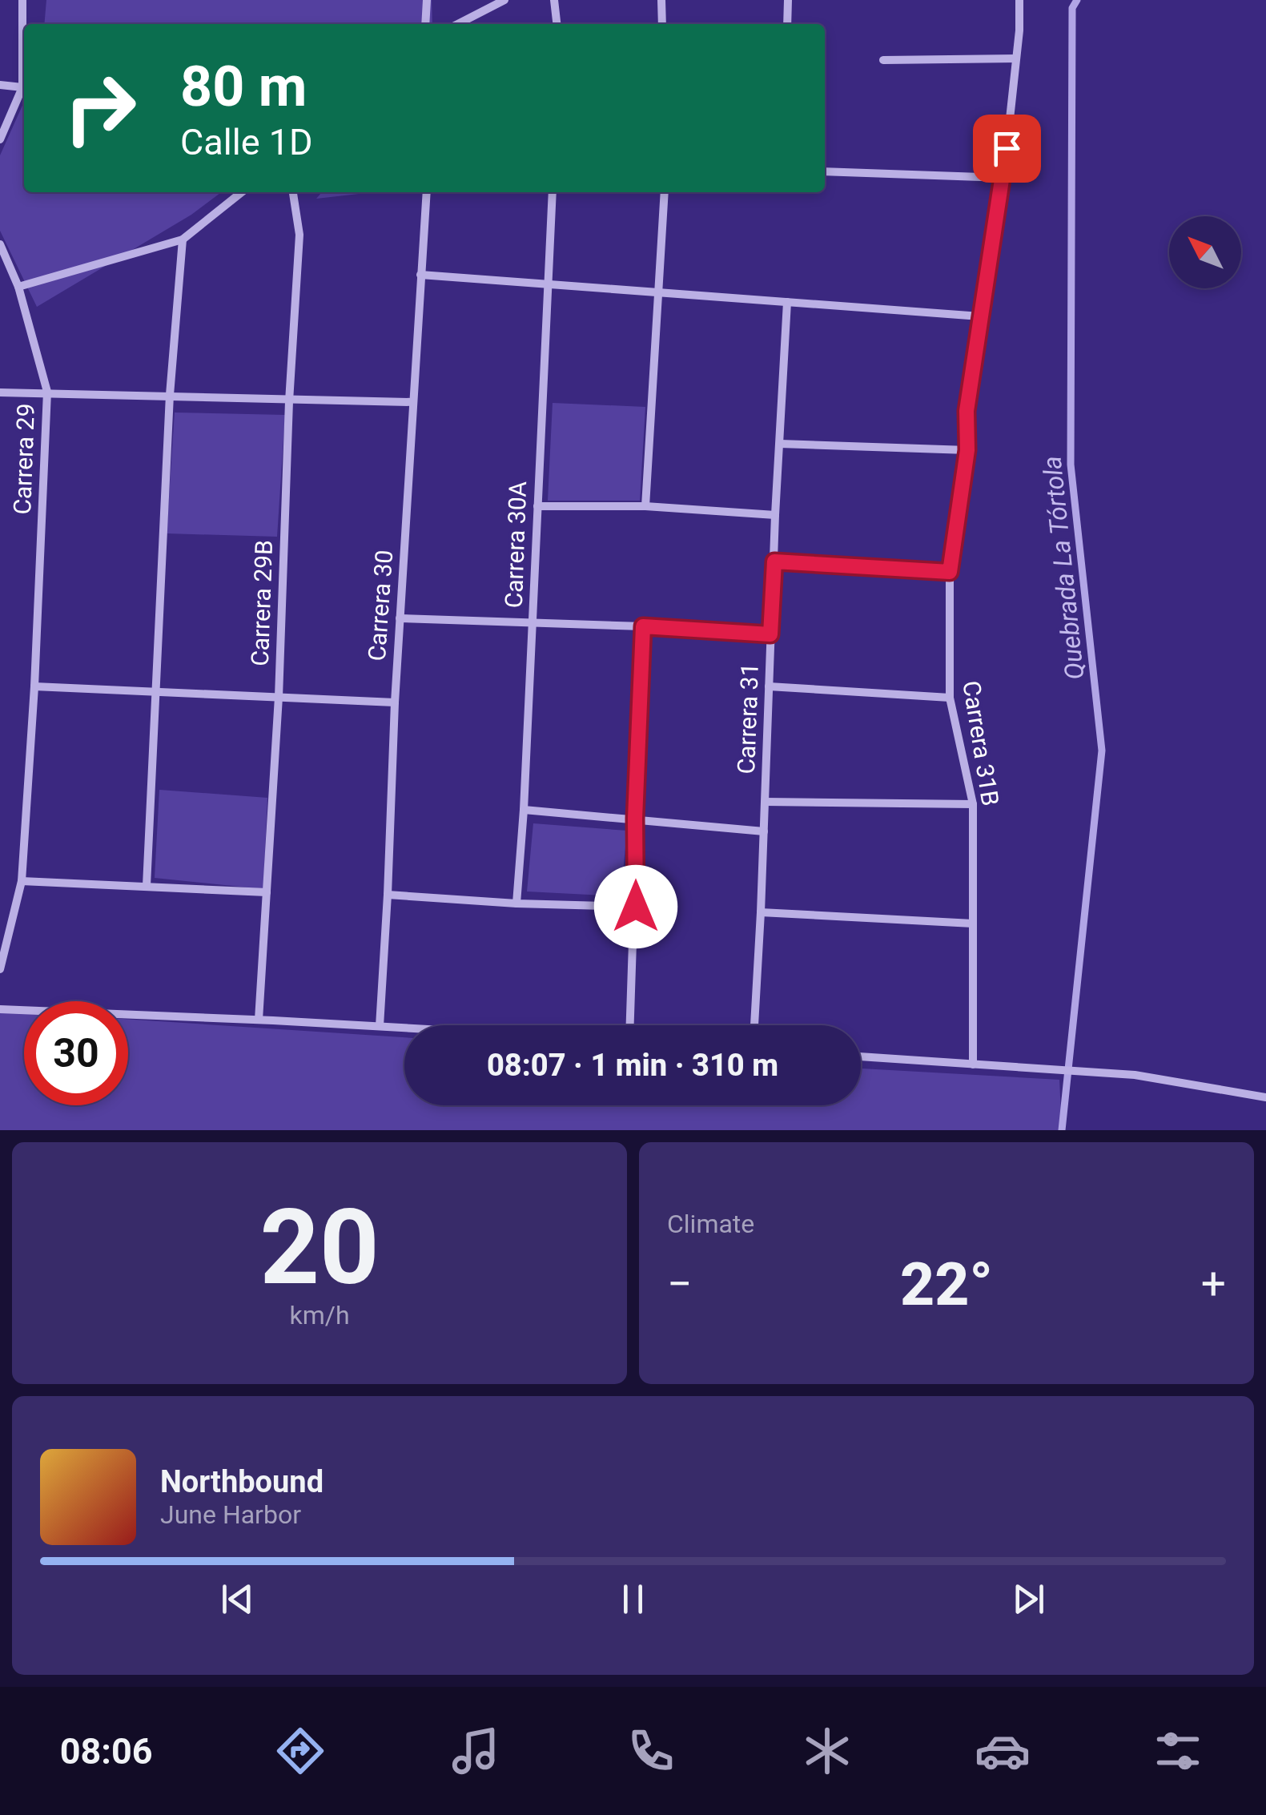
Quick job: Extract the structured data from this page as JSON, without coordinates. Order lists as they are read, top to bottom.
{
  "streets": {
    "street": [
      "Carrera 29",
      "Carrera 30A",
      "Carrera 29B",
      "Carrera 30",
      "Carrera 31",
      "Carrera 31B"
    ]
  },
  "water": ["Quebrada La Tórtola"],
  "north": "top left",
  "page": {
    "turn": ["80 m", "Calle 1D"],
    "limit": "30",
    "trip": "08:07 · 1 min · 310 m",
    "tile": [
      ["20", "km/h"],
      "Climate"
    ],
    "heat": ["−", "22°", "+"],
    "song": ["Northbound", "June Harbor"],
    "tabs": "08:06"
  }
}
